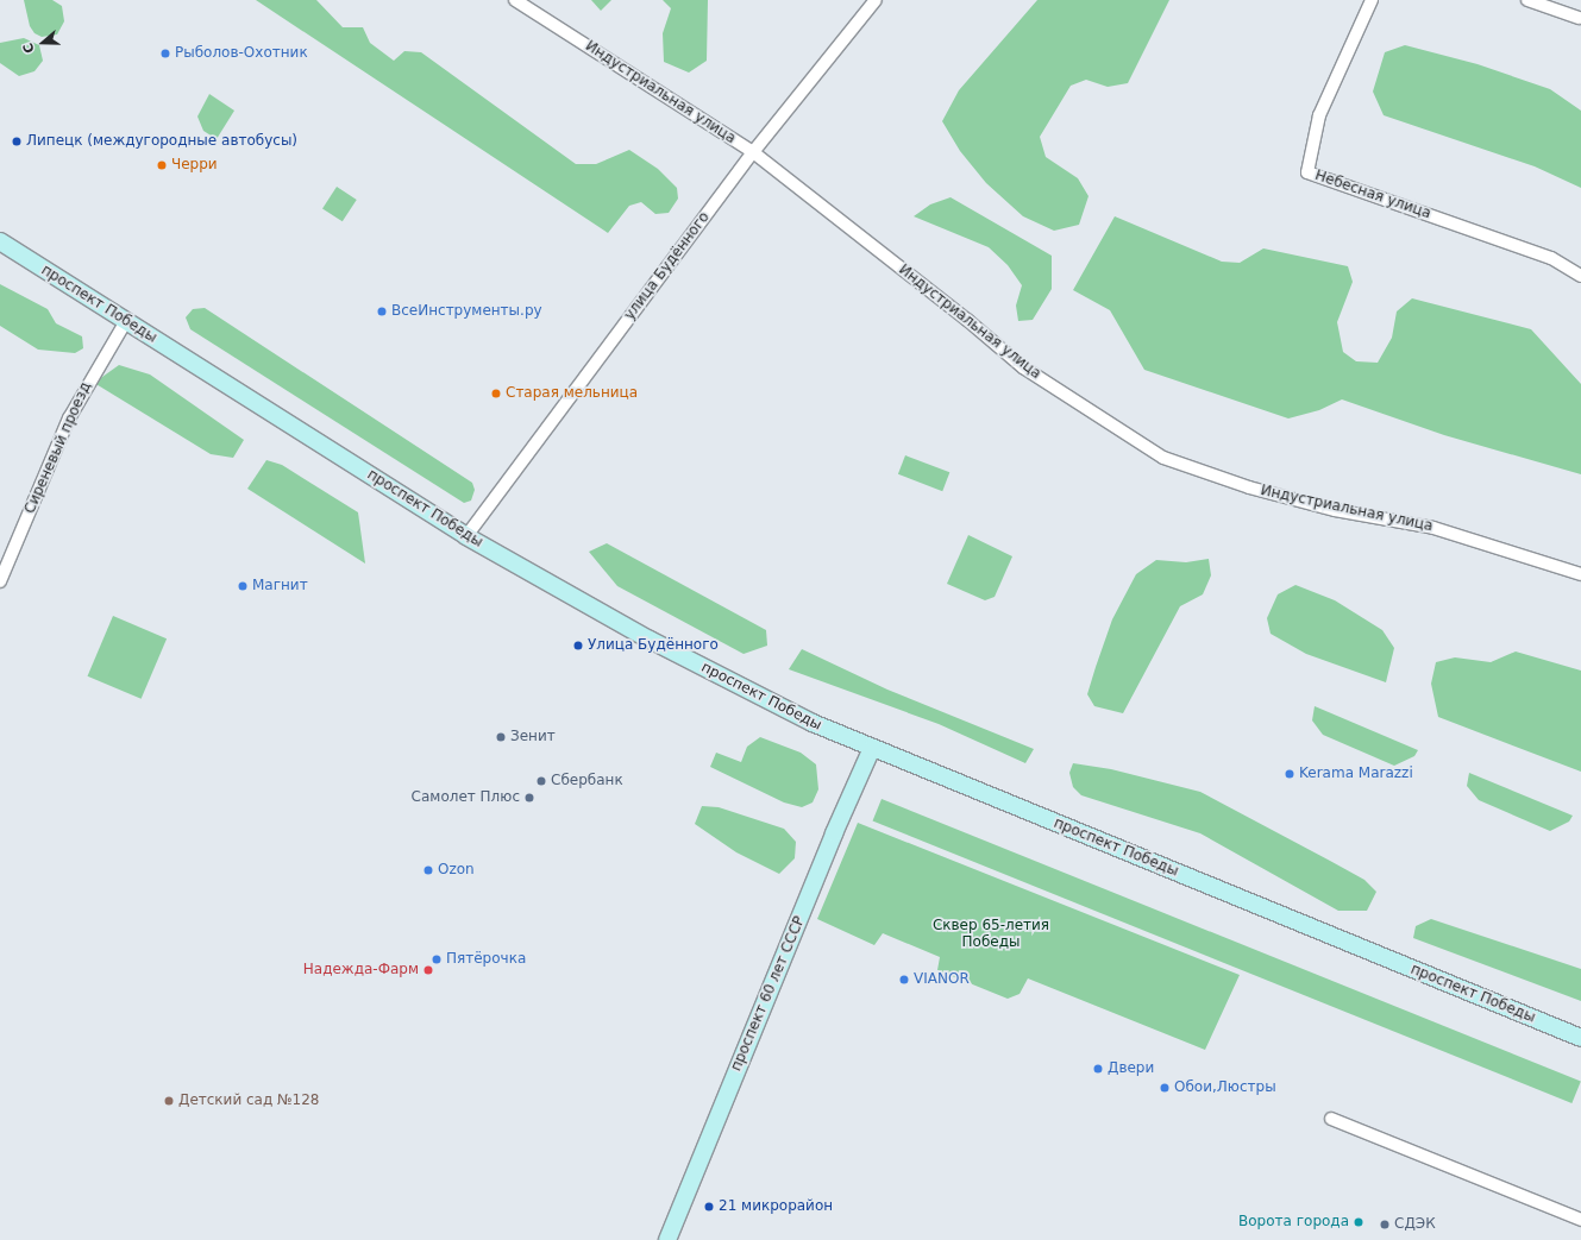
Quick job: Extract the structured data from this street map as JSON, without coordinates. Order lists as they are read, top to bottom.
{
  "streets": {
    "main road": ["проспект Победы", "проспект 60 лет СССР"],
    "street": [
      "Индустриальная улица",
      "Небесная улица",
      "улица Будённого",
      "Сиреневый проезд"
    ]
  },
  "crossings": [
    ["Индустриальная улица", "улица Будённого"],
    ["улица Будённого", "проспект Победы"],
    ["проспект Победы", "Сиреневый проезд"],
    ["проспект Победы", "проспект 60 лет СССР"]
  ],
  "parks": ["Сквер 65-летия Победы"],
  "places": [
    "Рыболов-Охотник",
    "Липецк (междугородные автобусы)",
    "Черри",
    "ВсеИнструменты.ру",
    "Старая мельница",
    "Магнит",
    "Улица Будённого",
    "Зенит",
    "Kerama Marazzi",
    "Сбербанк",
    "Самолет Плюс",
    "Ozon",
    "Пятёрочка",
    "Надежда-Фарм",
    "VIANOR",
    "Двери",
    "Обои,Люстры",
    "Детский сад №128",
    "21 микрорайон",
    "Ворота города",
    "СДЭК"
  ],
  "north": "left"
}
